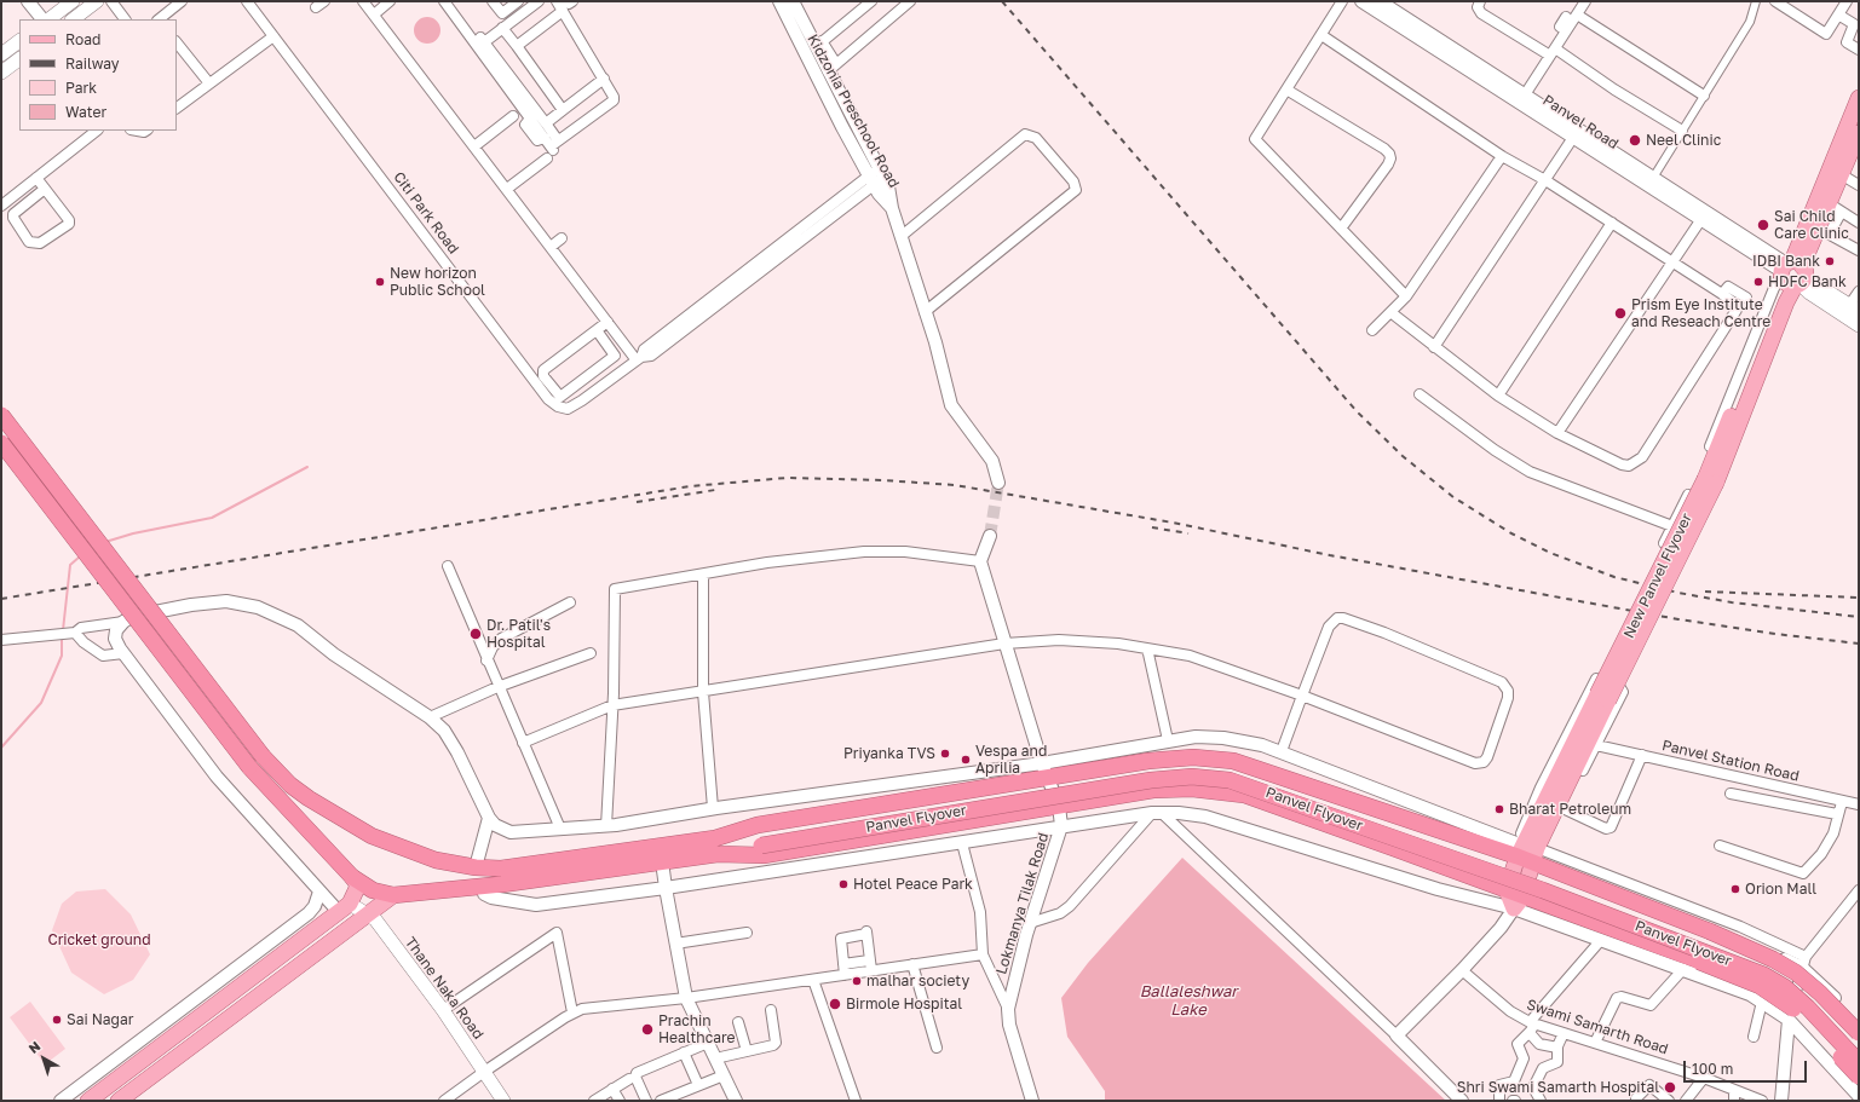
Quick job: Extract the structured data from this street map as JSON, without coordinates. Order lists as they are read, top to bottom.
{
  "streets": {
    "highway": ["Panvel Flyover"],
    "main road": ["New Panvel Flyover", "Thane Naka Road"],
    "street": [
      "Kidzonia Preschool Road",
      "Panvel Road",
      "Citi Park Road",
      "Panvel Station Road",
      "Lokmanya Tilak Road",
      "Swami Samarth Road"
    ]
  },
  "crossings": [
    ["Panvel Road", "New Panvel Flyover"]
  ],
  "water": ["Ballaleshwar Lake"],
  "parks": ["Cricket ground"],
  "places": [
    "Neel Clinic",
    "Sai Child Care Clinic",
    "IDBI Bank",
    "New horizon Public School",
    "HDFC Bank",
    "Prism Eye Institute and Reseach Centre",
    "Dr. Patil's Hospital",
    "Priyanka TVS",
    "Vespa and Aprilia",
    "Bharat Petroleum",
    "Hotel Peace Park",
    "Orion Mall",
    "malhar society",
    "Birmole Hospital",
    "Sai Nagar",
    "Prachin Healthcare",
    "Shri Swami Samarth Hospital"
  ],
  "legend": [
    "Road",
    "Railway",
    "Park",
    "Water"
  ],
  "scale_bar": "100 m",
  "north": "top left"
}
